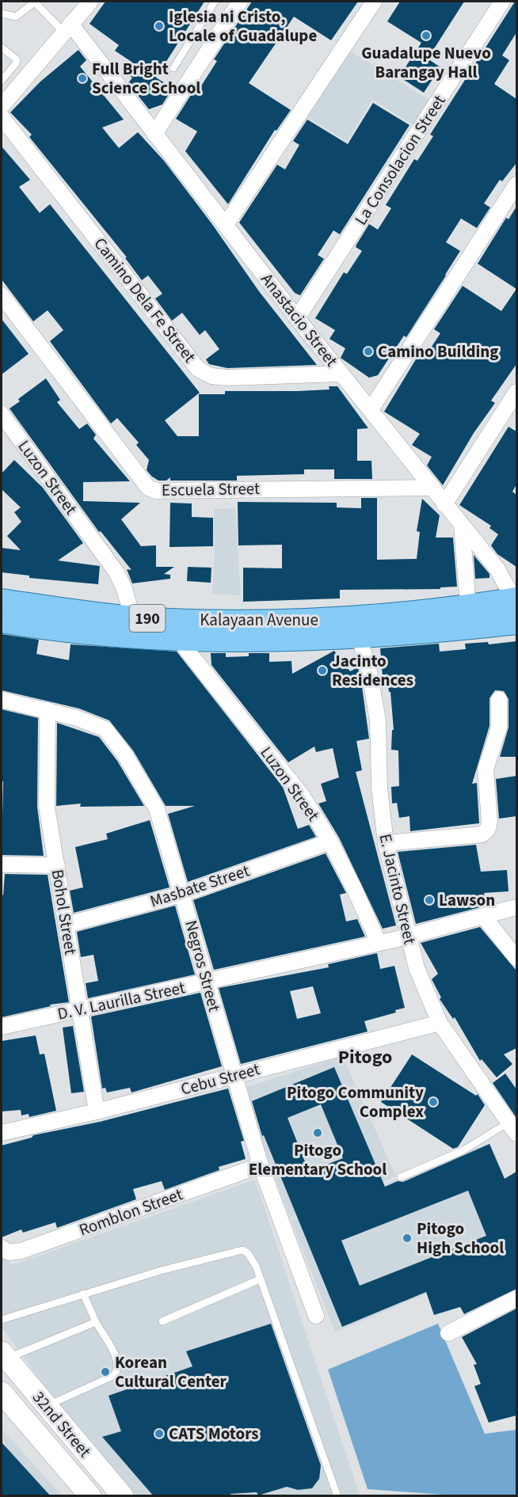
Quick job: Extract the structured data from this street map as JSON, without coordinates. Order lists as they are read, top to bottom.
{
  "streets": {
    "main road": ["190", "Kalayaan Avenue", "32nd Street"],
    "street": [
      "La Consolacion Street",
      "Camino Dela Fe Street",
      "Anastacio Street",
      "Luzon Street",
      "Escuela Street",
      "Masbate Street",
      "E. Jacinto Street",
      "Bohol Street",
      "Negros Street",
      "D. V. Laurilla Street",
      "Cebu Street",
      "Romblon Street"
    ]
  },
  "crossings": [
    ["La Consolacion Street", "Anastacio Street"],
    ["Camino Dela Fe Street", "Anastacio Street"],
    ["Anastacio Street", "Escuela Street"],
    ["Anastacio Street", "Kalayaan Avenue"],
    ["Luzon Street", "Kalayaan Avenue"],
    ["Luzon Street", "Masbate Street"],
    ["Luzon Street", "D. V. Laurilla Street"],
    ["Kalayaan Avenue", "E. Jacinto Street"],
    ["Masbate Street", "Bohol Street"],
    ["Masbate Street", "Negros Street"],
    ["E. Jacinto Street", "D. V. Laurilla Street"],
    ["E. Jacinto Street", "Cebu Street"],
    ["Bohol Street", "Negros Street"],
    ["Bohol Street", "D. V. Laurilla Street"],
    ["Bohol Street", "Cebu Street"],
    ["Negros Street", "D. V. Laurilla Street"],
    ["Negros Street", "Cebu Street"],
    ["Negros Street", "Romblon Street"]
  ],
  "districts": ["Pitogo"],
  "places": [
    "Iglesia ni Cristo, Locale of Guadalupe",
    "Guadalupe Nuevo Barangay Hall",
    "Full Bright Science School",
    "Camino Building",
    "Jacinto Residences",
    "Lawson",
    "Pitogo Community Complex",
    "Pitogo Elementary School",
    "Pitogo High School",
    "Korean Cultural Center",
    "CATS Motors"
  ]
}
